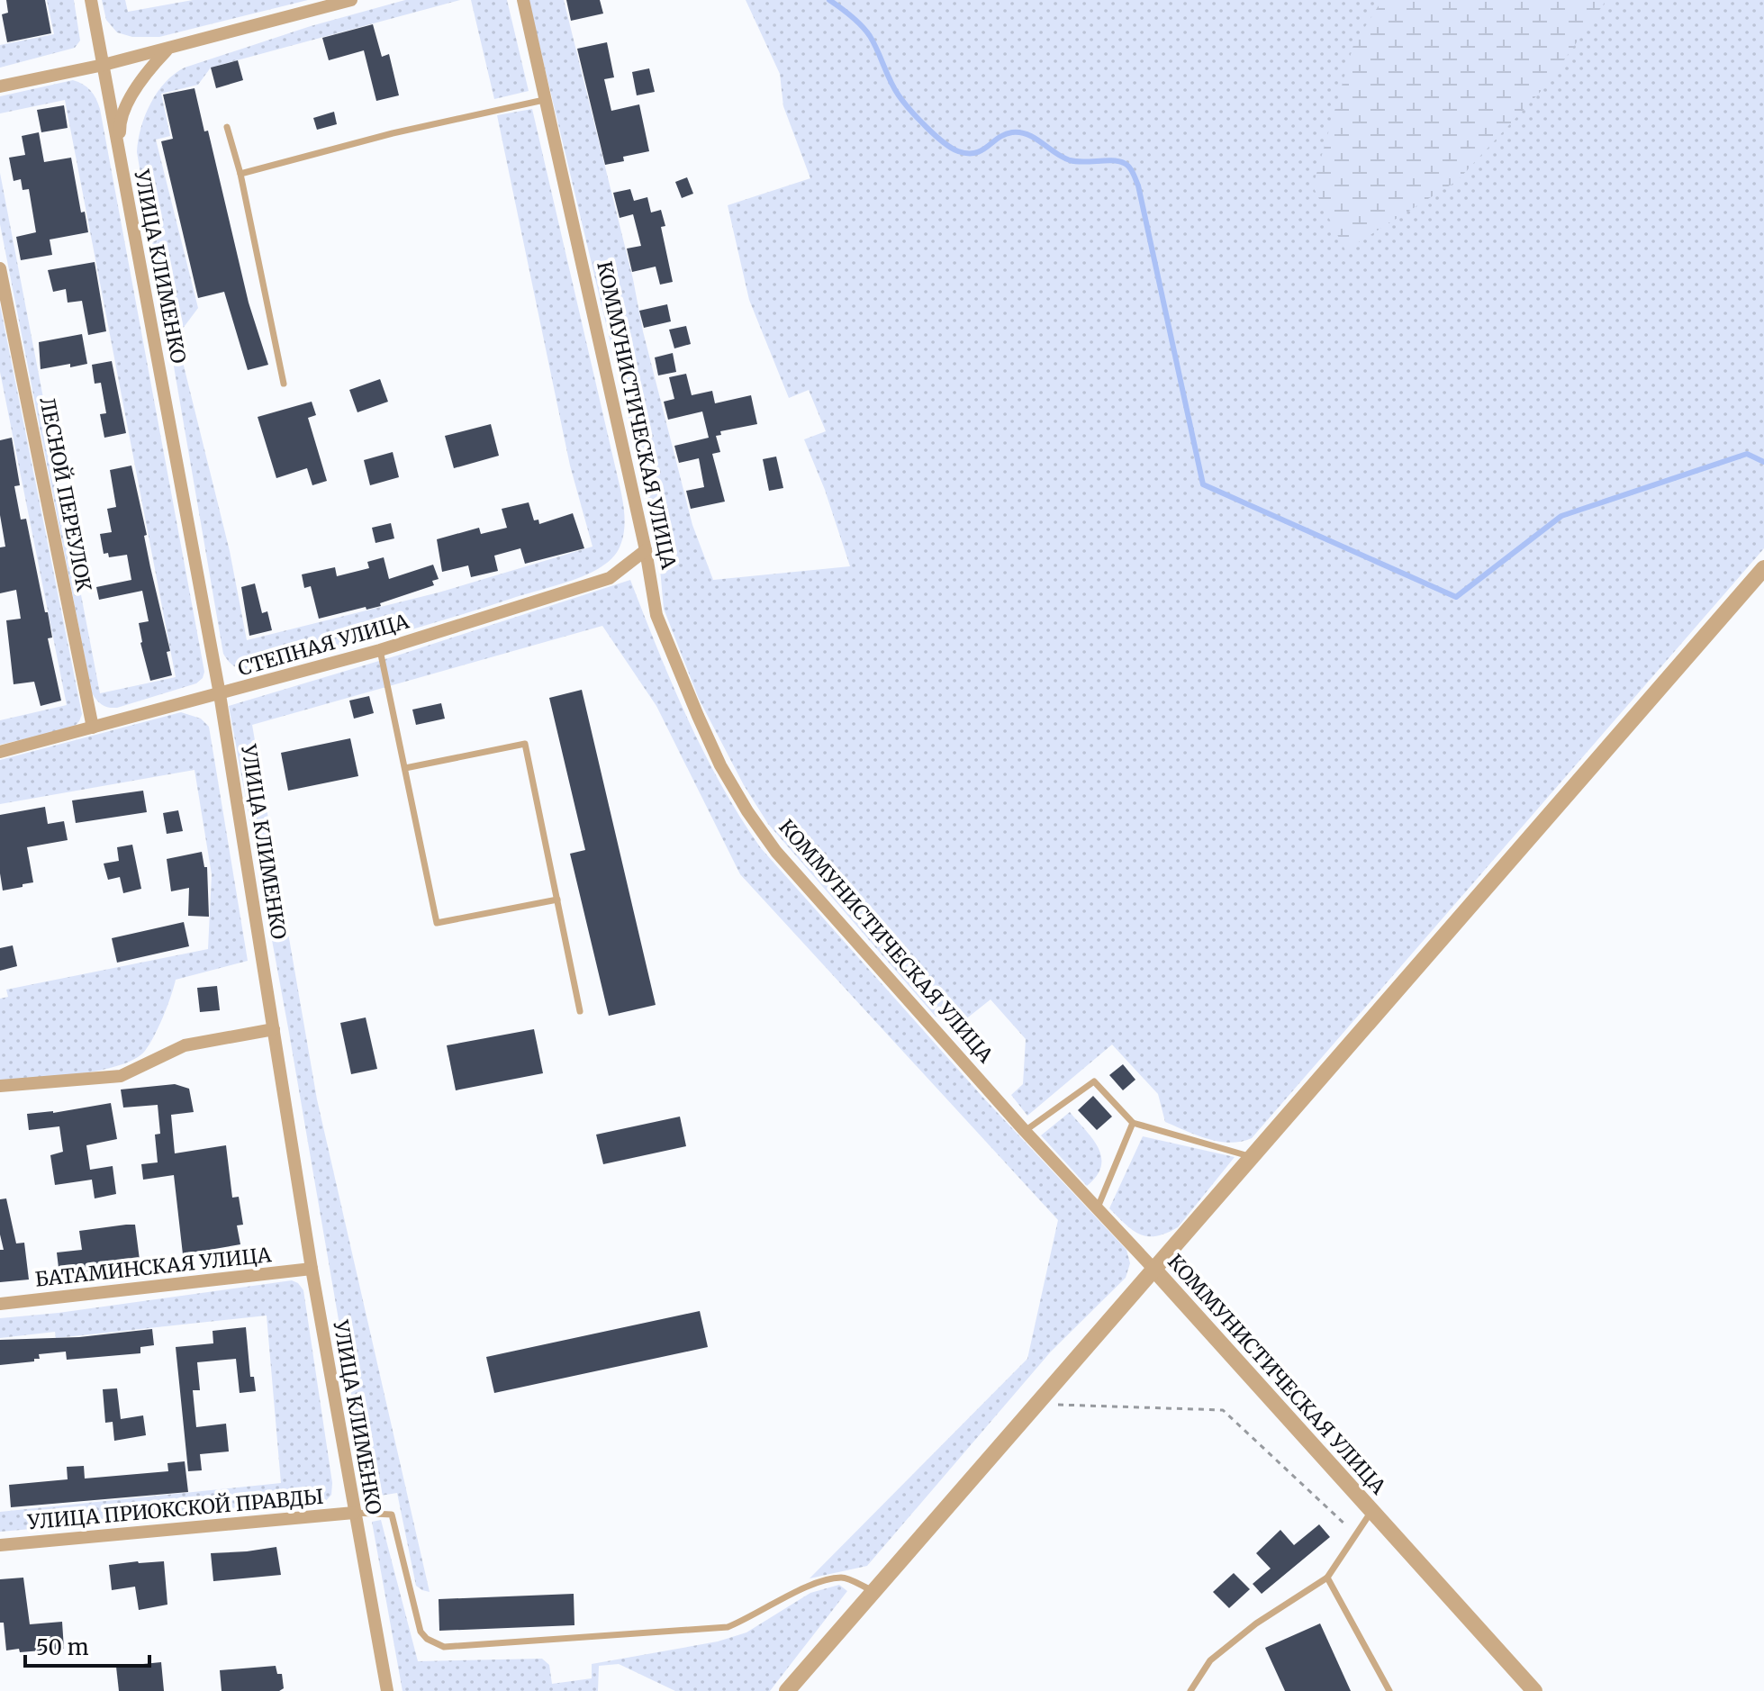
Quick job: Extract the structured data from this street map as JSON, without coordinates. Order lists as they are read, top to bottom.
{
  "streets": {
    "street": [
      "УЛИЦА КЛИМЕНКО",
      "КОММУНИСТИЧЕСКАЯ УЛИЦА",
      "ЛЕСНОЙ ПЕРЕУЛОК",
      "СТЕПНАЯ УЛИЦА",
      "БАТАМИНСКАЯ УЛИЦА",
      "УЛИЦА ПРИОКСКОЙ ПРАВДЫ"
    ]
  },
  "crossings": [
    ["УЛИЦА КЛИМЕНКО", "СТЕПНАЯ УЛИЦА"],
    ["УЛИЦА КЛИМЕНКО", "БАТАМИНСКАЯ УЛИЦА"],
    ["УЛИЦА КЛИМЕНКО", "УЛИЦА ПРИОКСКОЙ ПРАВДЫ"],
    ["КОММУНИСТИЧЕСКАЯ УЛИЦА", "СТЕПНАЯ УЛИЦА"],
    ["ЛЕСНОЙ ПЕРЕУЛОК", "СТЕПНАЯ УЛИЦА"]
  ],
  "scale_bar": "50 m"
}
